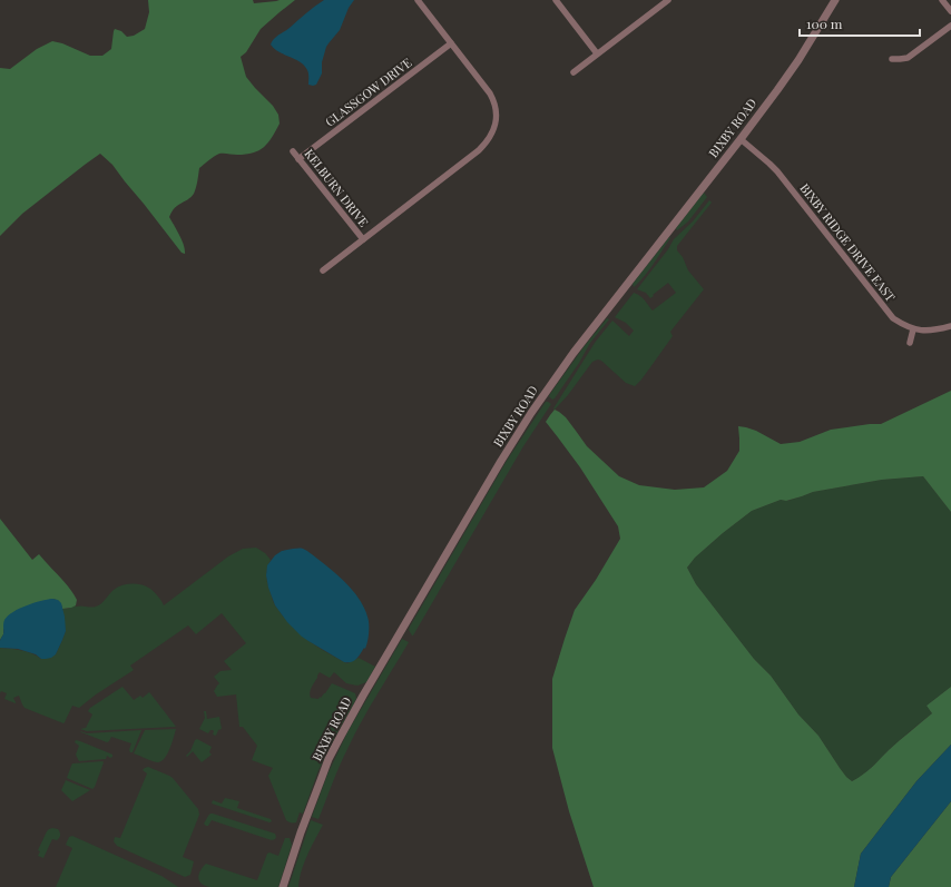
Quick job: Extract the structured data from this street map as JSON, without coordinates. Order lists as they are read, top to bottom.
{
  "streets": {
    "street": [
      "GLASSGOW DRIVE",
      "BIXBY ROAD",
      "KELBURN DRIVE",
      "BIXBY RIDGE DRIVE EAST"
    ]
  },
  "crossings": [
    ["GLASSGOW DRIVE", "KELBURN DRIVE"],
    ["BIXBY ROAD", "BIXBY RIDGE DRIVE EAST"]
  ],
  "scale_bar": "100 m"
}
